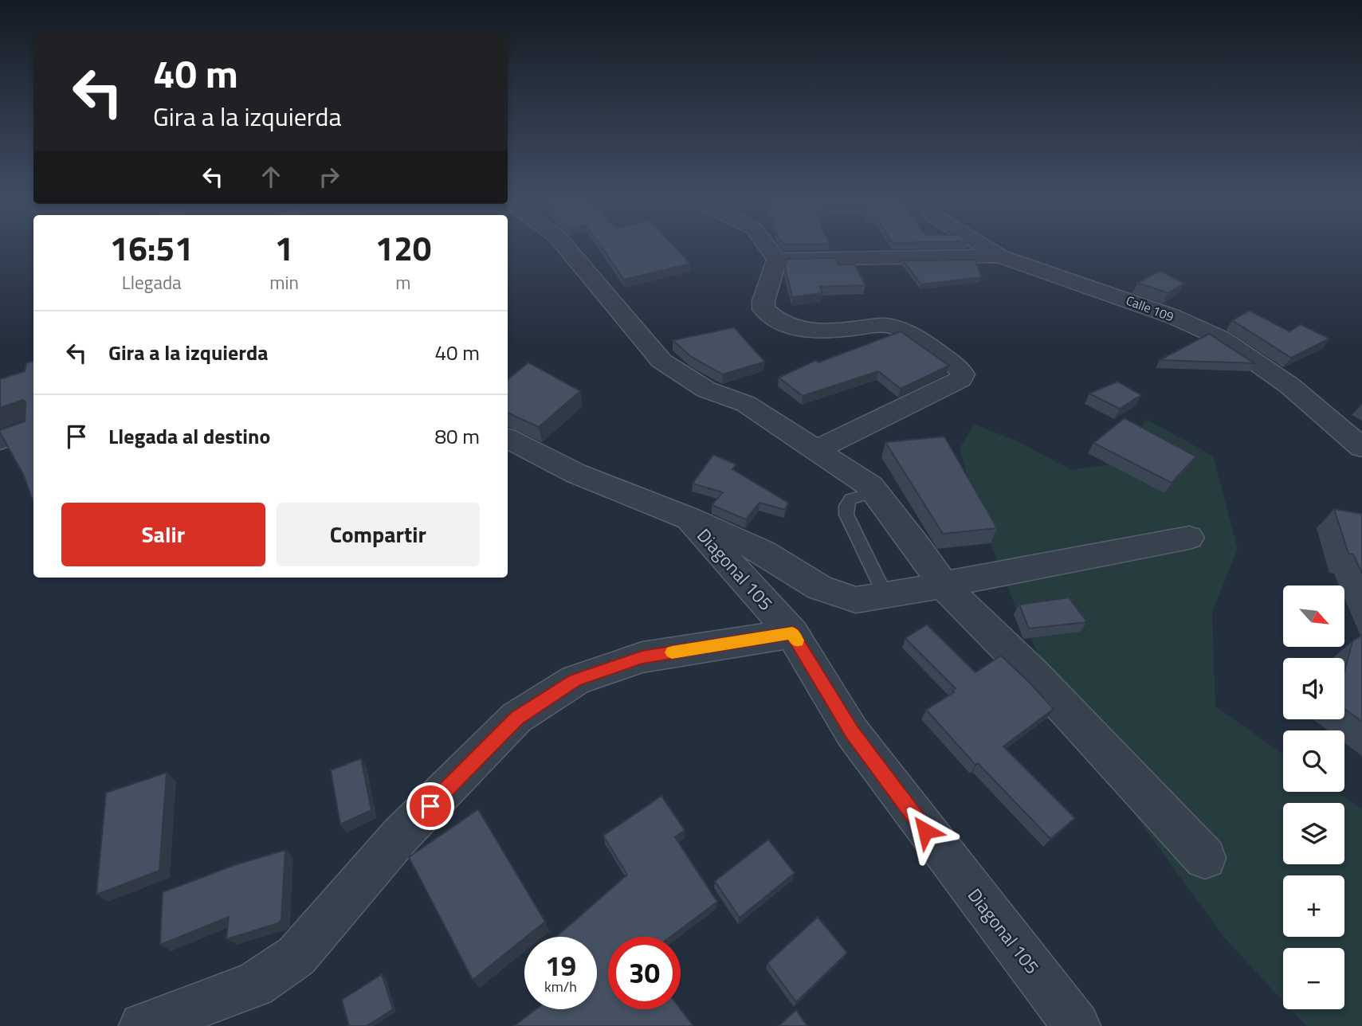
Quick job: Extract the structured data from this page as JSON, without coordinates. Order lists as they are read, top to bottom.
{
  "streets": {
    "street": ["Calle 109", "Diagonal 105"]
  },
  "north": "bottom right",
  "page": {
    "turn": ["40 m", "Gira a la izquierda"],
    "eta": [
      "16:51",
      "Llegada",
      "1",
      "min",
      "120",
      "m"
    ],
    "list": [
      {
        "name": "Gira a la izquierda",
        "value": "40 m"
      },
      {
        "name": "Llegada al destino",
        "value": "80 m"
      }
    ],
    "buttons": ["Salir", "Compartir"],
    "map_buttons": ["+", "−"],
    "speed": "19 km/h",
    "limit": "30"
  }
}
